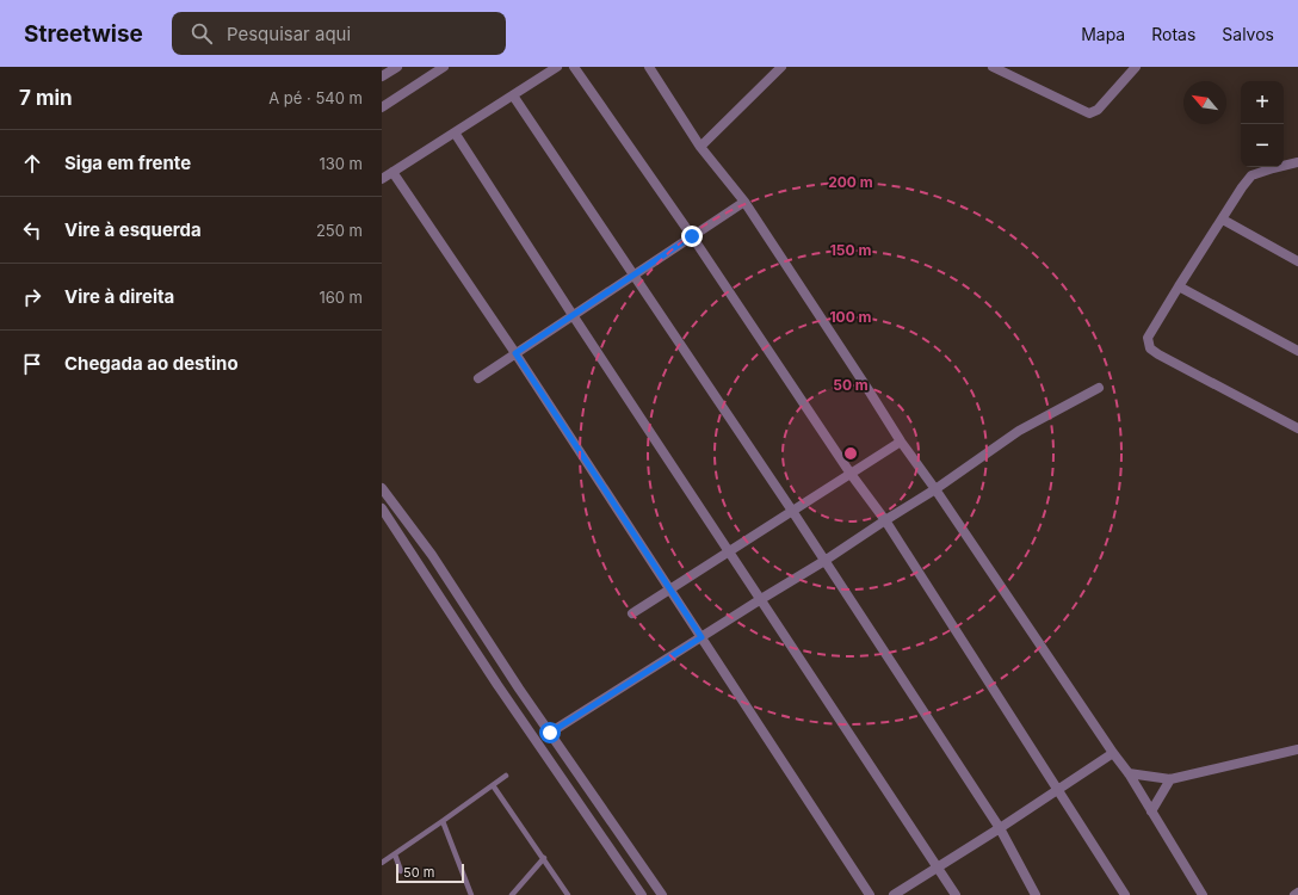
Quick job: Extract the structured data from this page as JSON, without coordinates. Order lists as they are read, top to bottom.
{
  "scale_bar": "50 m",
  "north": "top left",
  "page": {
    "header": "Streetwise",
    "search": "Pesquisar aqui",
    "nav": ["Mapa", "Rotas", "Salvos"],
    "heading": ["7 min", "A pé · 540 m"],
    "map_buttons": ["+", "−"],
    "list": [
      ["Siga em frente", "130 m"],
      ["Vire à esquerda", "250 m"],
      ["Vire à direita", "160 m"],
      "Chegada ao destino"
    ],
    "scale": "50 m"
  },
  "rings": [
    "200 m",
    "150 m",
    "100 m",
    "50 m"
  ]
}
